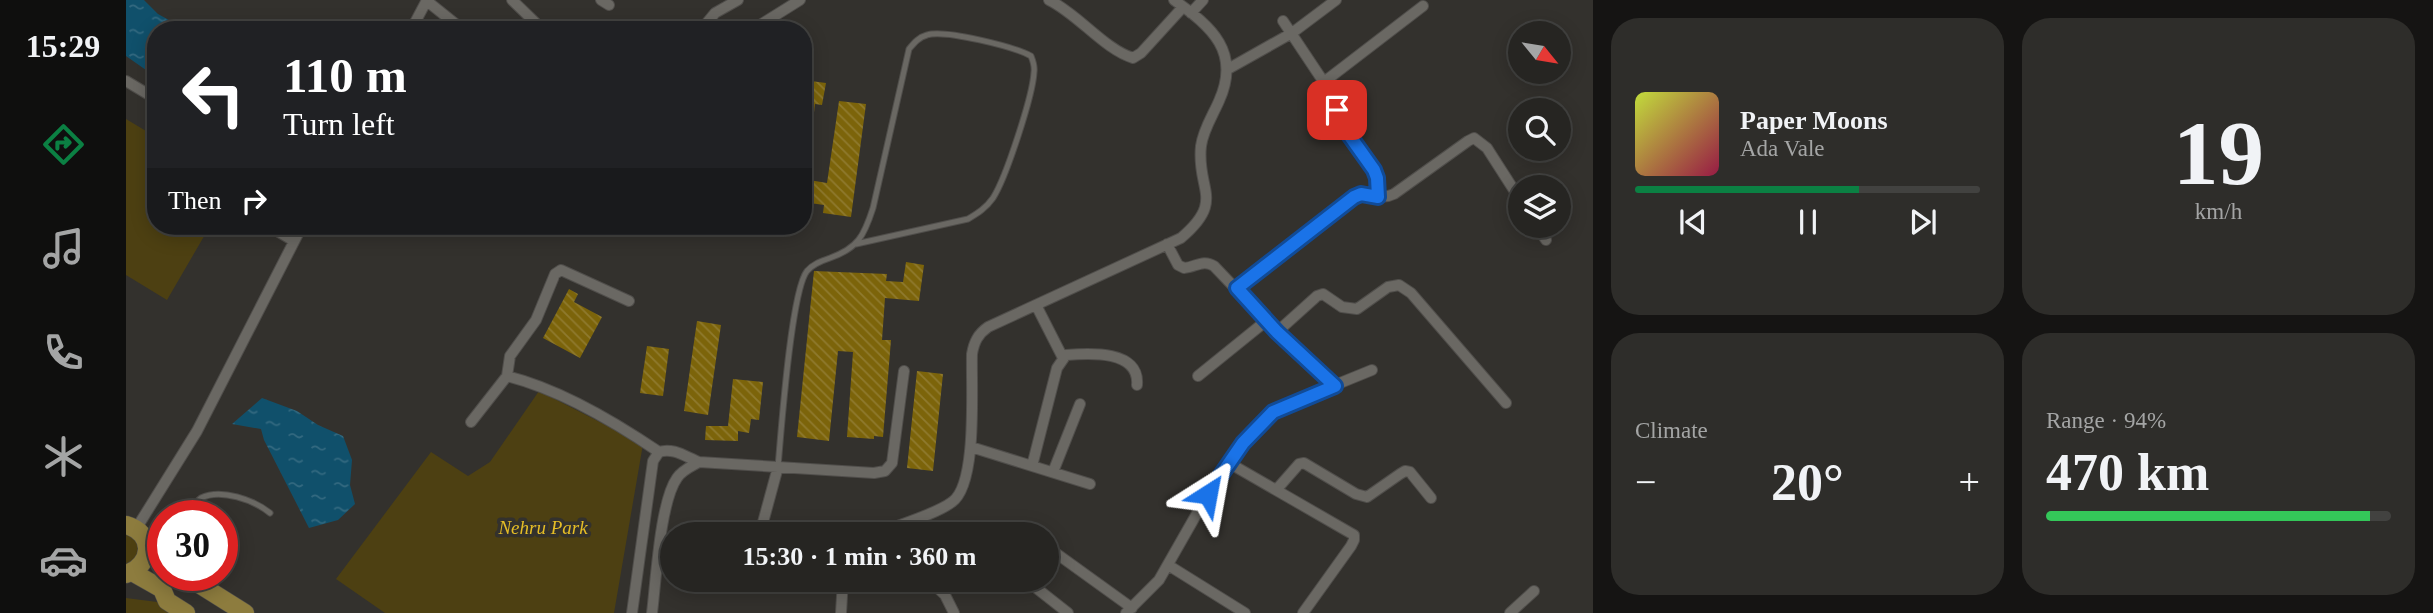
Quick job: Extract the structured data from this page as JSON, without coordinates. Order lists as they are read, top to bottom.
{
  "parks": ["Nehru Park"],
  "north": "bottom right",
  "page": {
    "tabs": "15:29",
    "tile": [
      ["19", "km/h"],
      "Climate",
      ["Range · 94%", "470 km"]
    ],
    "turn": ["110 m", "Turn left"],
    "song": ["Paper Moons", "Ada Vale"],
    "then": "Then",
    "heat": ["−", "20°", "+"],
    "limit": "30",
    "trip": "15:30 · 1 min · 360 m"
  }
}
